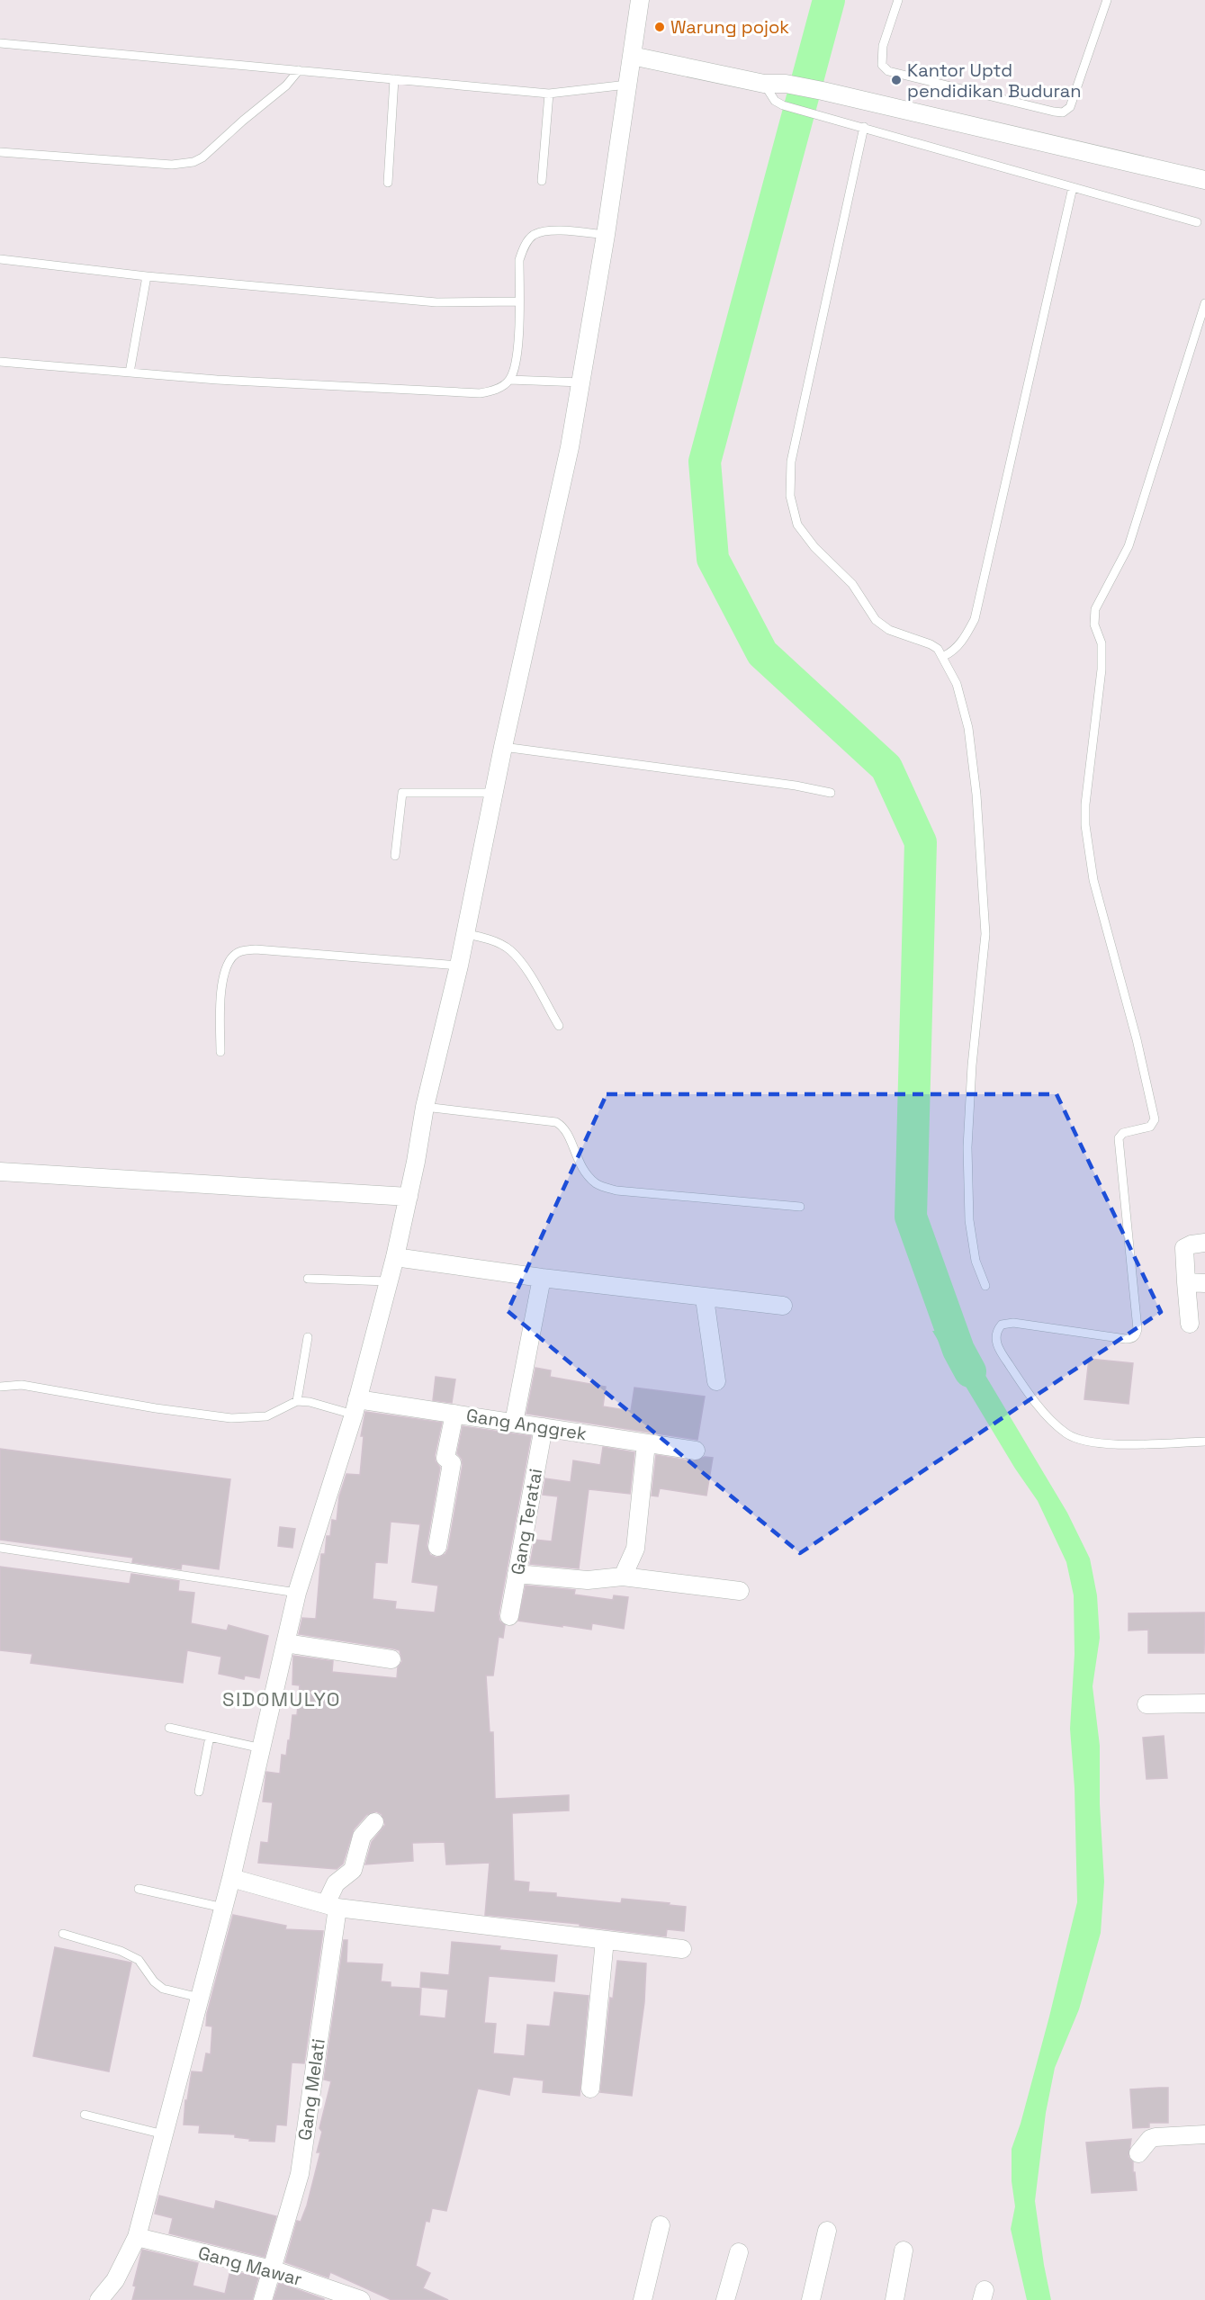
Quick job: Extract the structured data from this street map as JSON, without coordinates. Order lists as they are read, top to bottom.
{
  "streets": {
    "street": [
      "Gang Anggrek",
      "Gang Teratai",
      "Gang Melati",
      "Gang Mawar"
    ]
  },
  "crossings": [
    ["Gang Anggrek", "Gang Teratai"],
    ["Gang Melati", "Gang Mawar"]
  ],
  "districts": ["SIDOMULYO"],
  "places": ["Warung pojok", "Kantor Uptd pendidikan Buduran"]
}
